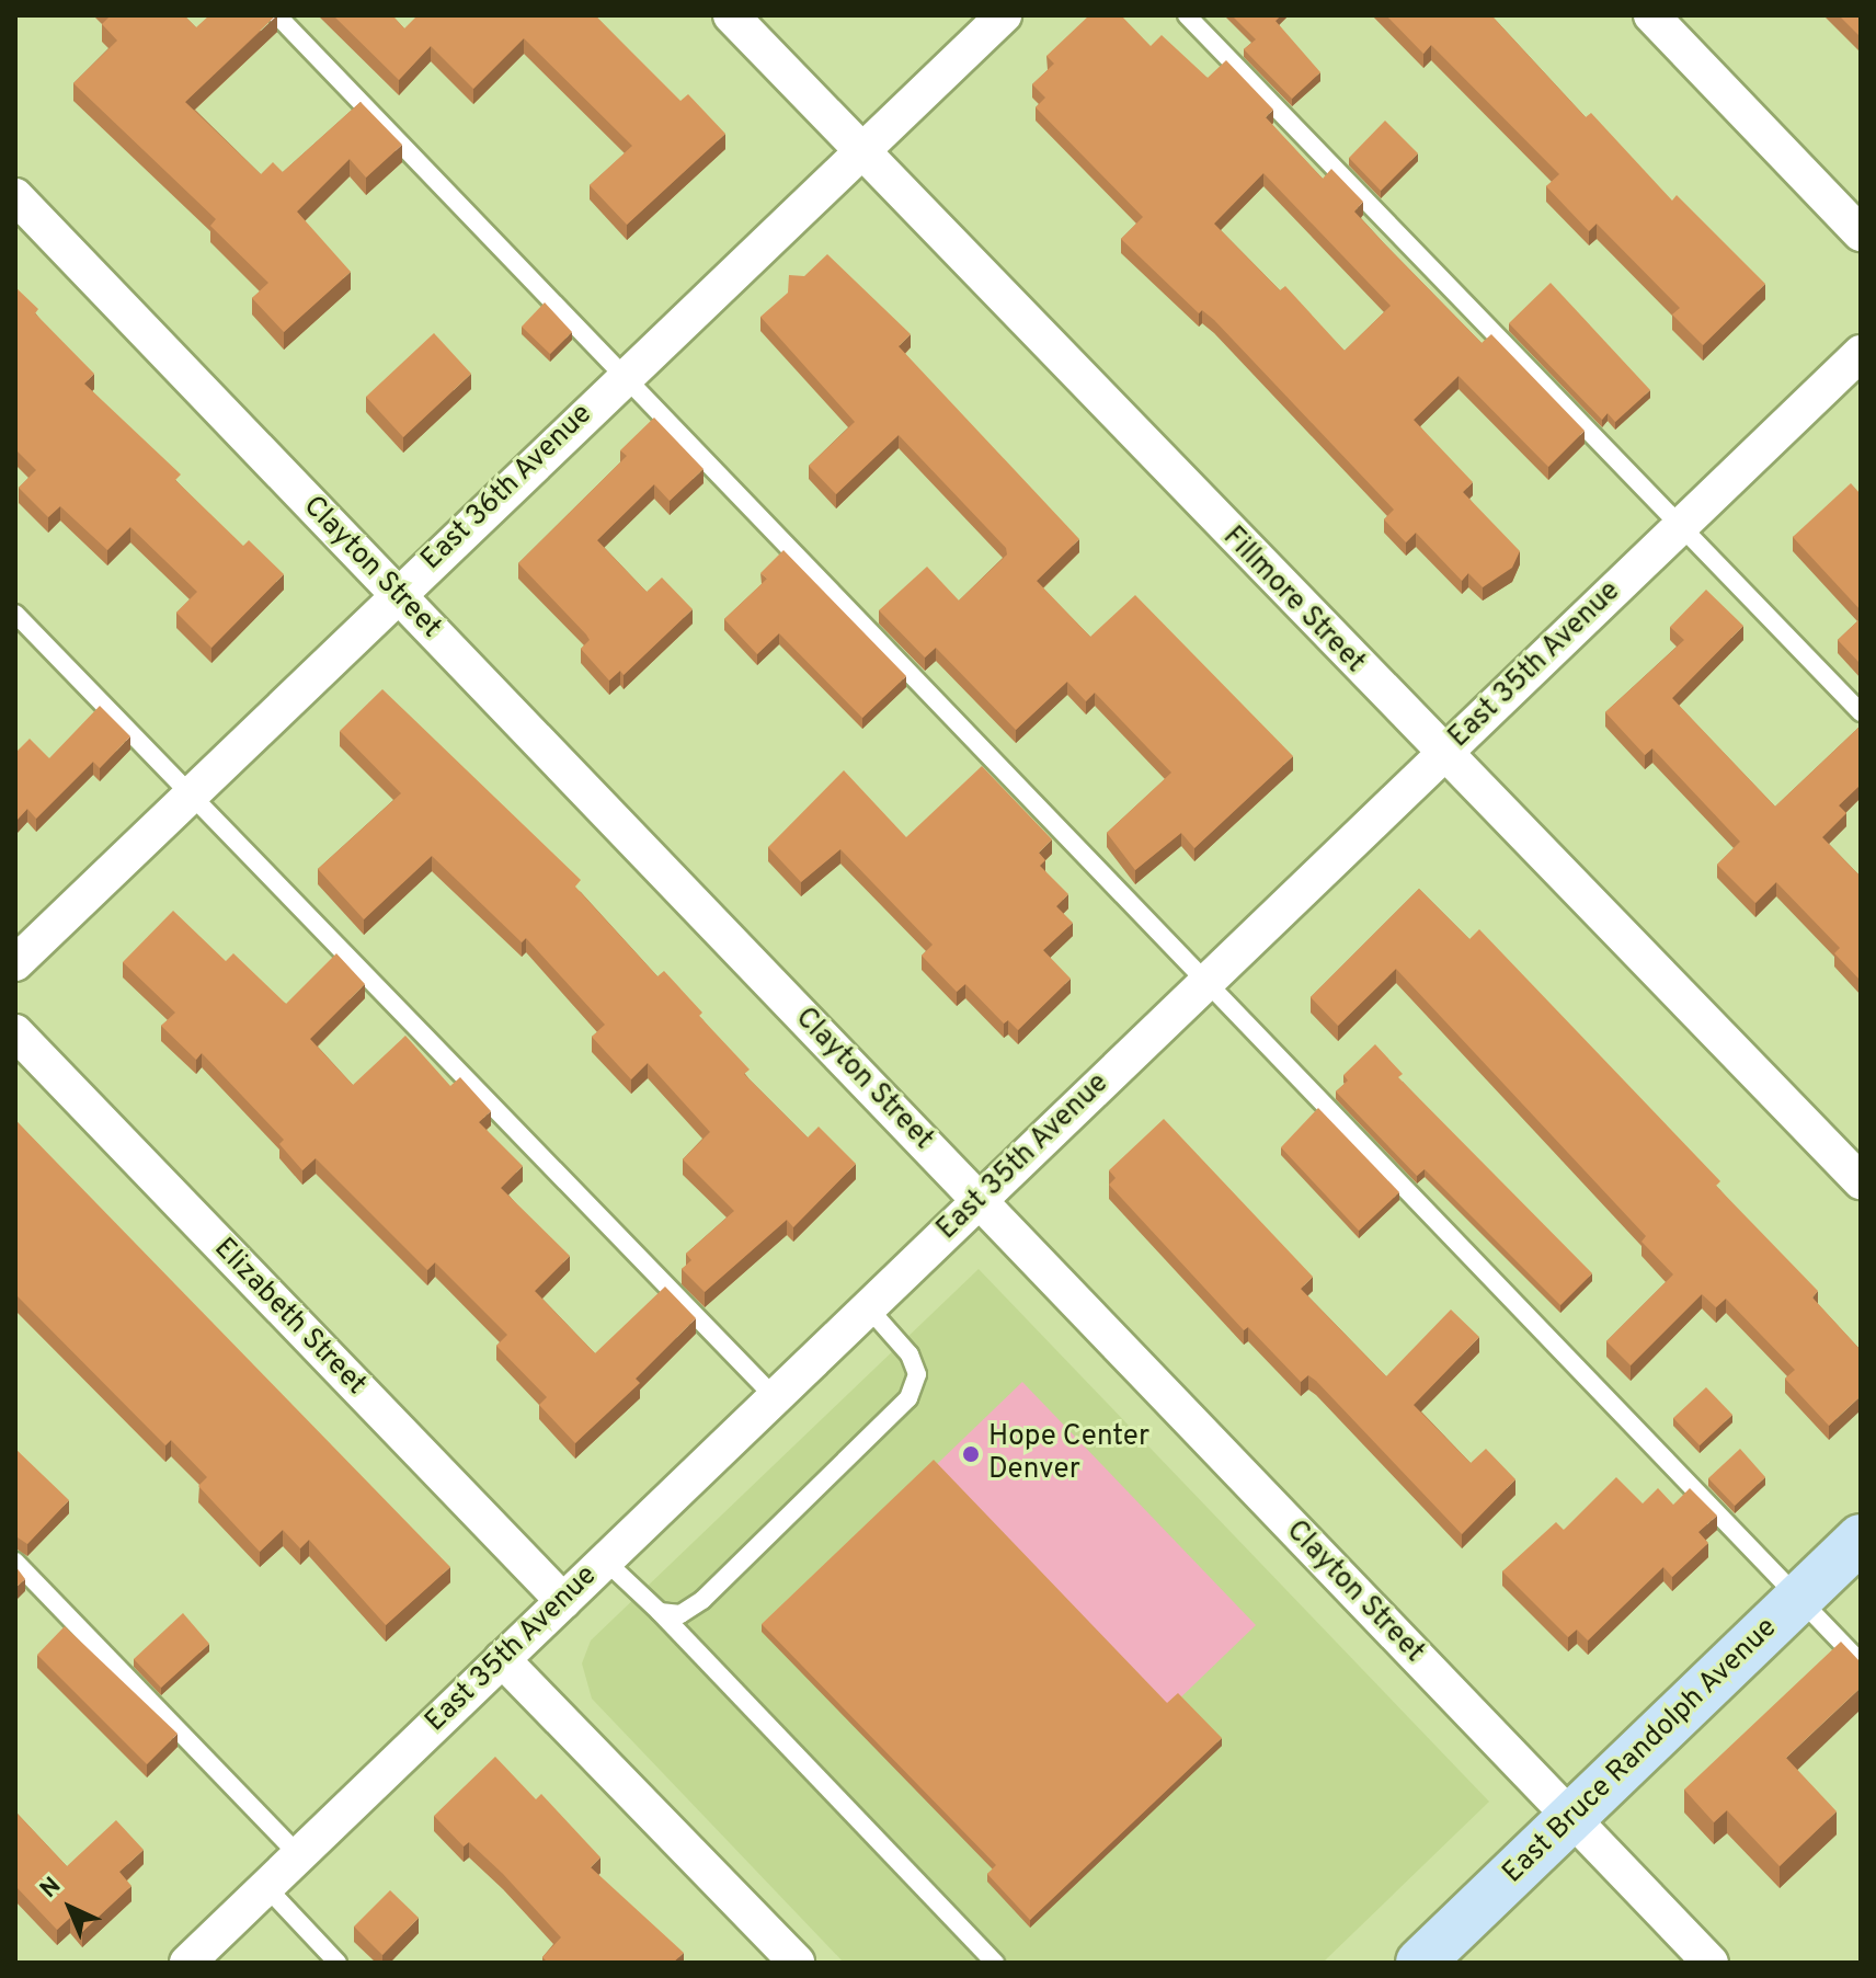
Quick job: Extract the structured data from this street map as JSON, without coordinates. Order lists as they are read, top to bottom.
{
  "streets": {
    "street": [
      "East 36th Avenue",
      "Clayton Street",
      "Fillmore Street",
      "East 35th Avenue",
      "Elizabeth Street",
      "East Bruce Randolph Avenue"
    ]
  },
  "crossings": [
    ["East 36th Avenue", "Clayton Street"],
    ["East 36th Avenue", "Fillmore Street"],
    ["Clayton Street", "East 35th Avenue"],
    ["Clayton Street", "East Bruce Randolph Avenue"],
    ["Fillmore Street", "East 35th Avenue"],
    ["East 35th Avenue", "Elizabeth Street"]
  ],
  "places": ["Hope Center Denver"],
  "north": "top left"
}
